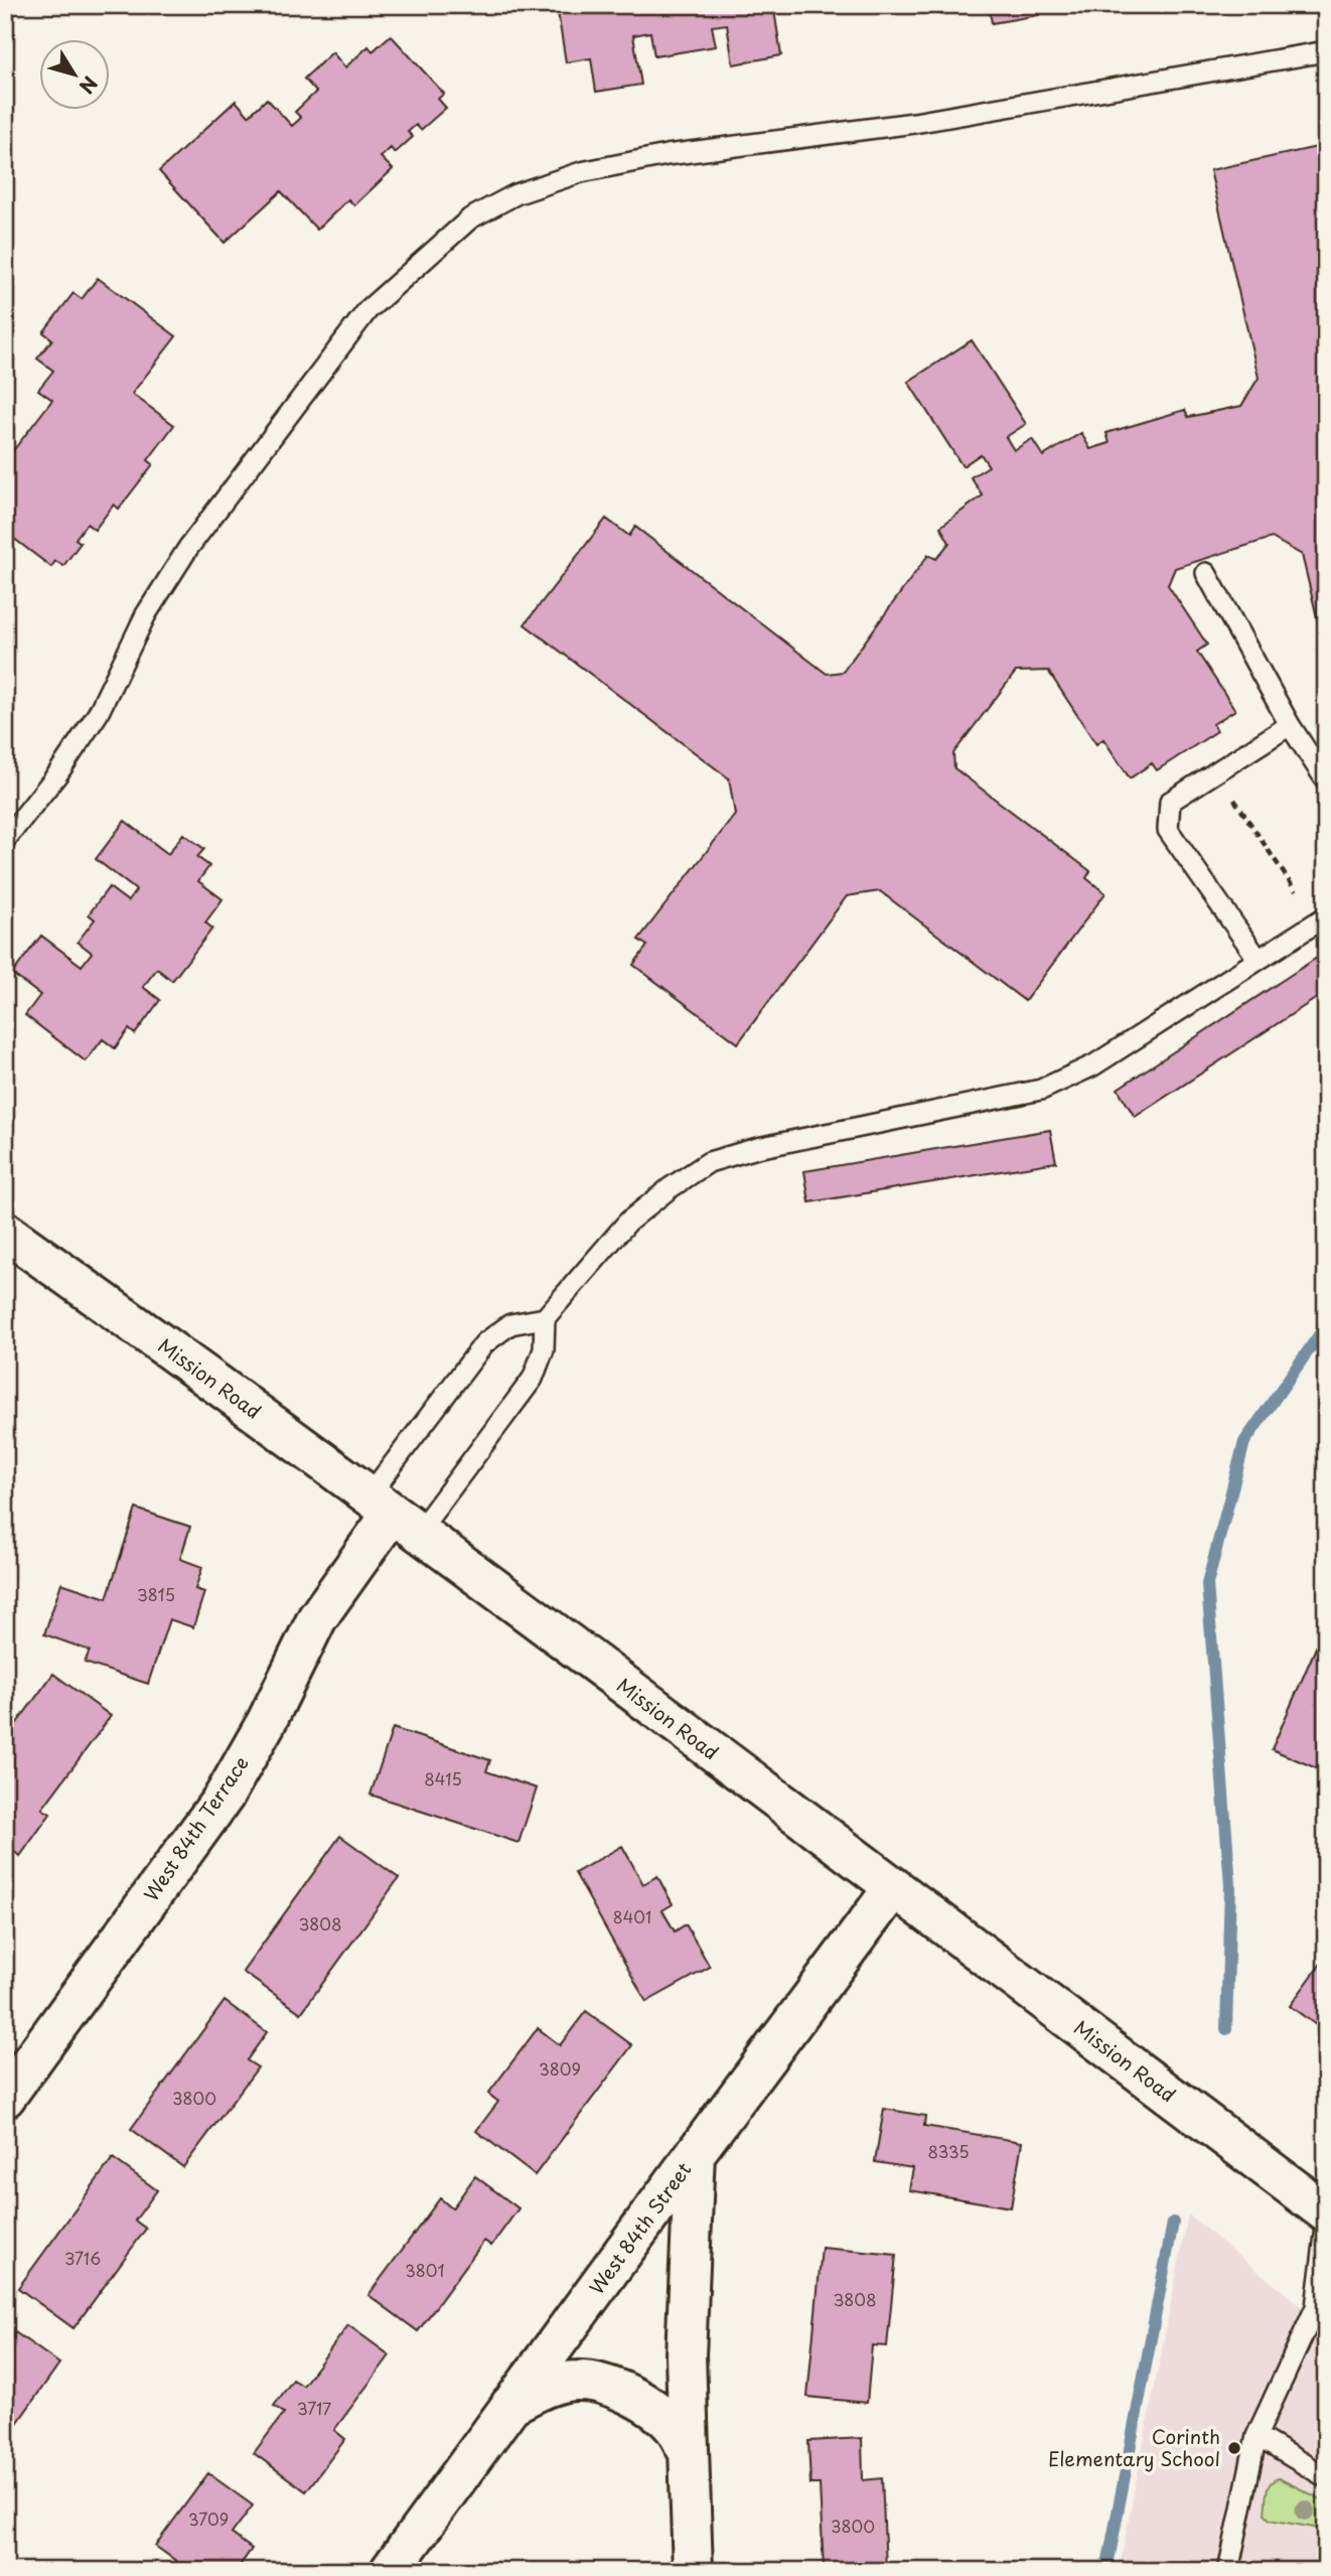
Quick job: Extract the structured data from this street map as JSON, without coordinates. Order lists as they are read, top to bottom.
{
  "streets": {
    "street": ["Mission Road", "West 84th Terrace", "West 84th Street"]
  },
  "crossings": [
    ["Mission Road", "West 84th Terrace"],
    ["Mission Road", "West 84th Street"]
  ],
  "places": ["Corinth Elementary School"],
  "house_numbers": [
    "3815",
    "8415",
    "8401",
    "3808",
    "3809",
    "3800",
    "8335",
    "3716",
    "3801",
    "3808",
    "3717",
    "3709",
    "3800"
  ],
  "north": "bottom right"
}
